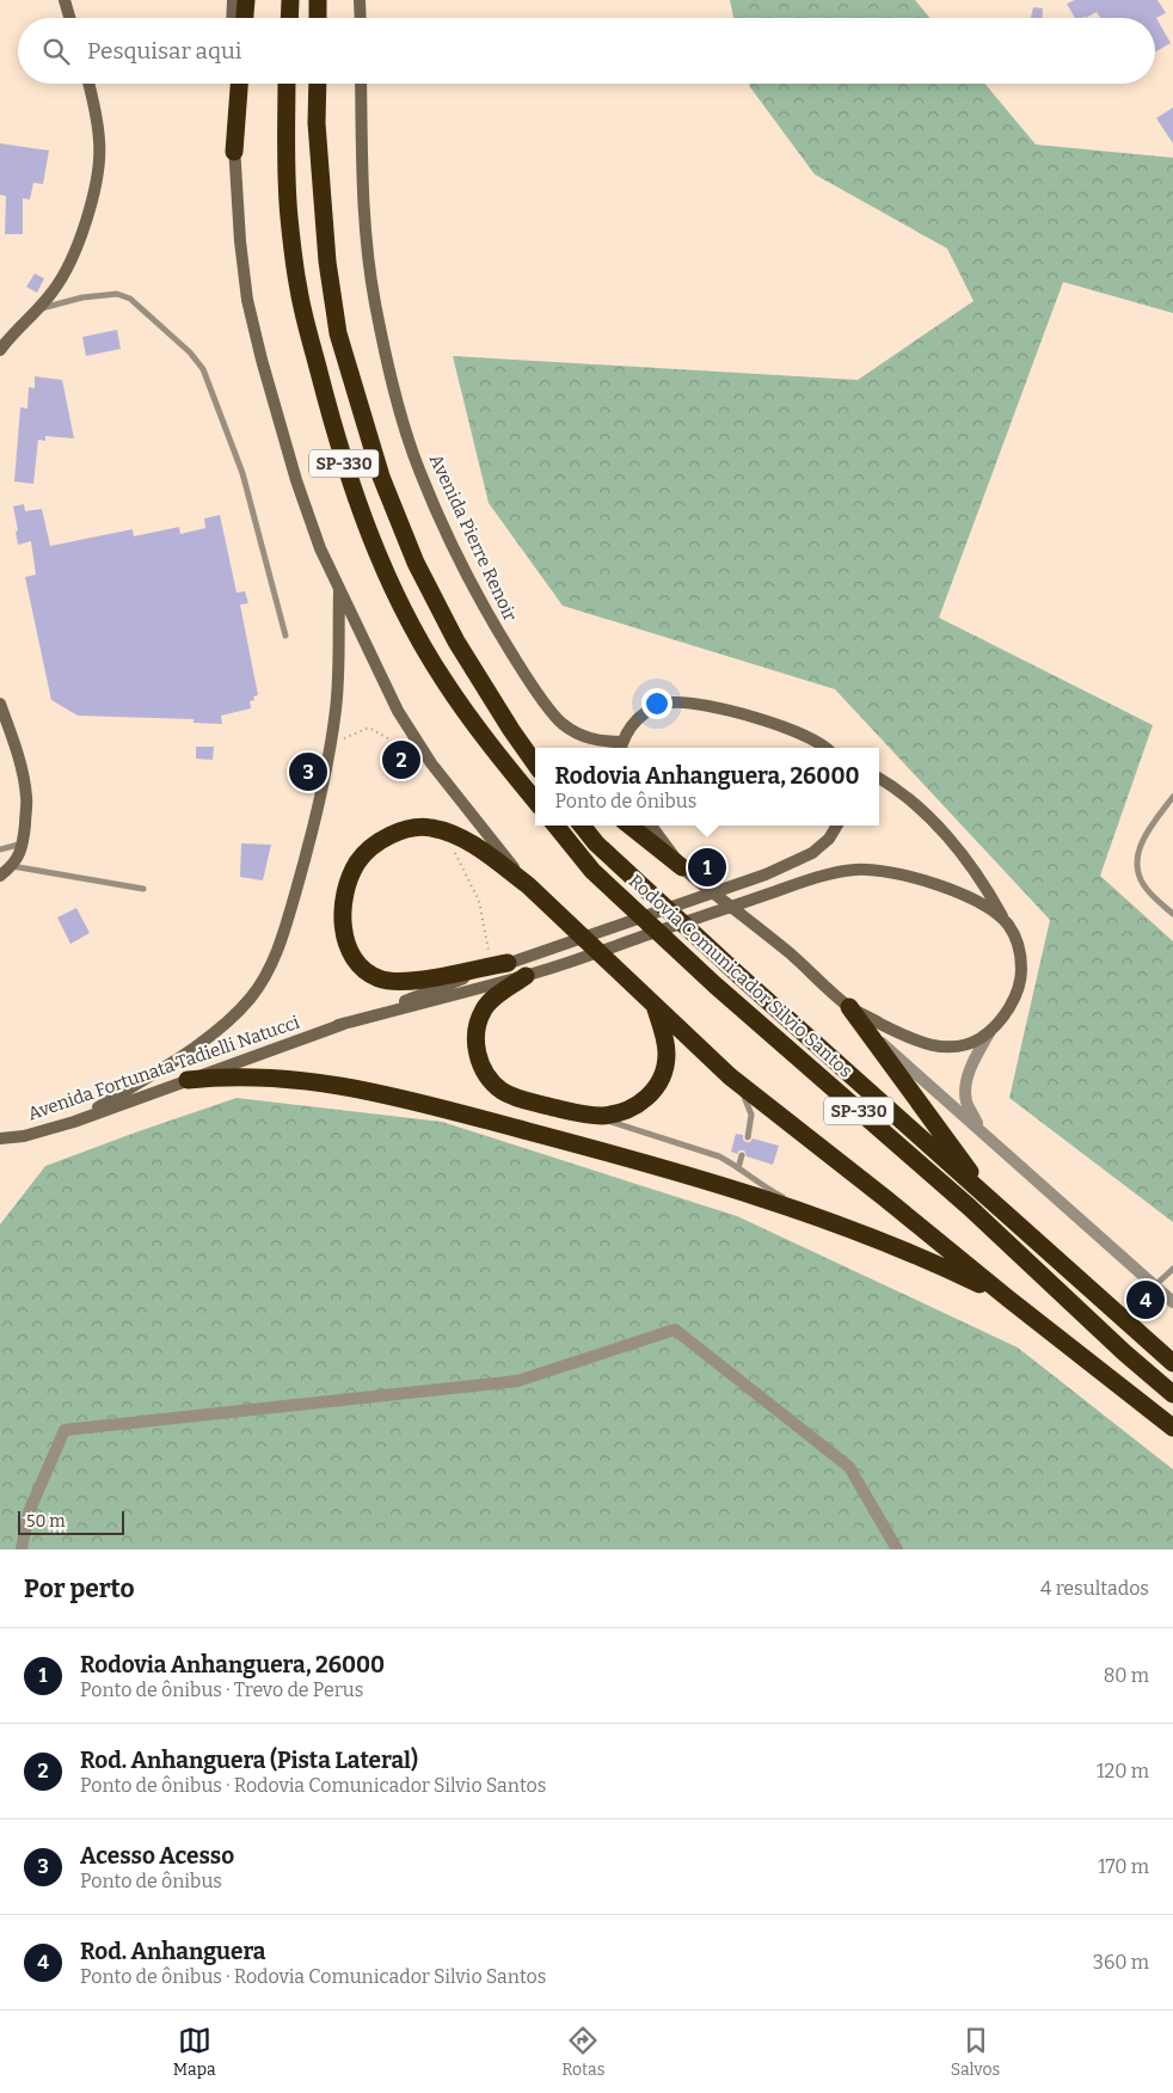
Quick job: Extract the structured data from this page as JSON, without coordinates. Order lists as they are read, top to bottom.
{
  "streets": {
    "highway": ["SP-330", "Rodovia Comunicador Silvio Santos"],
    "main road": ["Avenida Pierre Renoir", "Avenida Fortunata Tadielli Natucci"]
  },
  "scale_bar": "50 m",
  "page": {
    "search": "Pesquisar aqui",
    "pins": [
      "2",
      "3",
      "1",
      "4"
    ],
    "popup": ["Rodovia Anhanguera, 26000", "Ponto de ônibus"],
    "scale": "50 m",
    "heading": ["Por perto", "4 resultados"],
    "list": [
      {
        "mark": "1",
        "name": "Rodovia Anhanguera, 26000",
        "note": "Ponto de ônibus · Trevo de Perus",
        "value": "80 m"
      },
      {
        "mark": "2",
        "name": "Rod. Anhanguera (Pista Lateral)",
        "note": "Ponto de ônibus · Rodovia Comunicador Silvio Santos",
        "value": "120 m"
      },
      {
        "mark": "3",
        "name": "Acesso Acesso",
        "note": "Ponto de ônibus",
        "value": "170 m"
      },
      {
        "mark": "4",
        "name": "Rod. Anhanguera",
        "note": "Ponto de ônibus · Rodovia Comunicador Silvio Santos",
        "value": "360 m"
      }
    ],
    "nav": ["Mapa", "Rotas", "Salvos"]
  }
}
